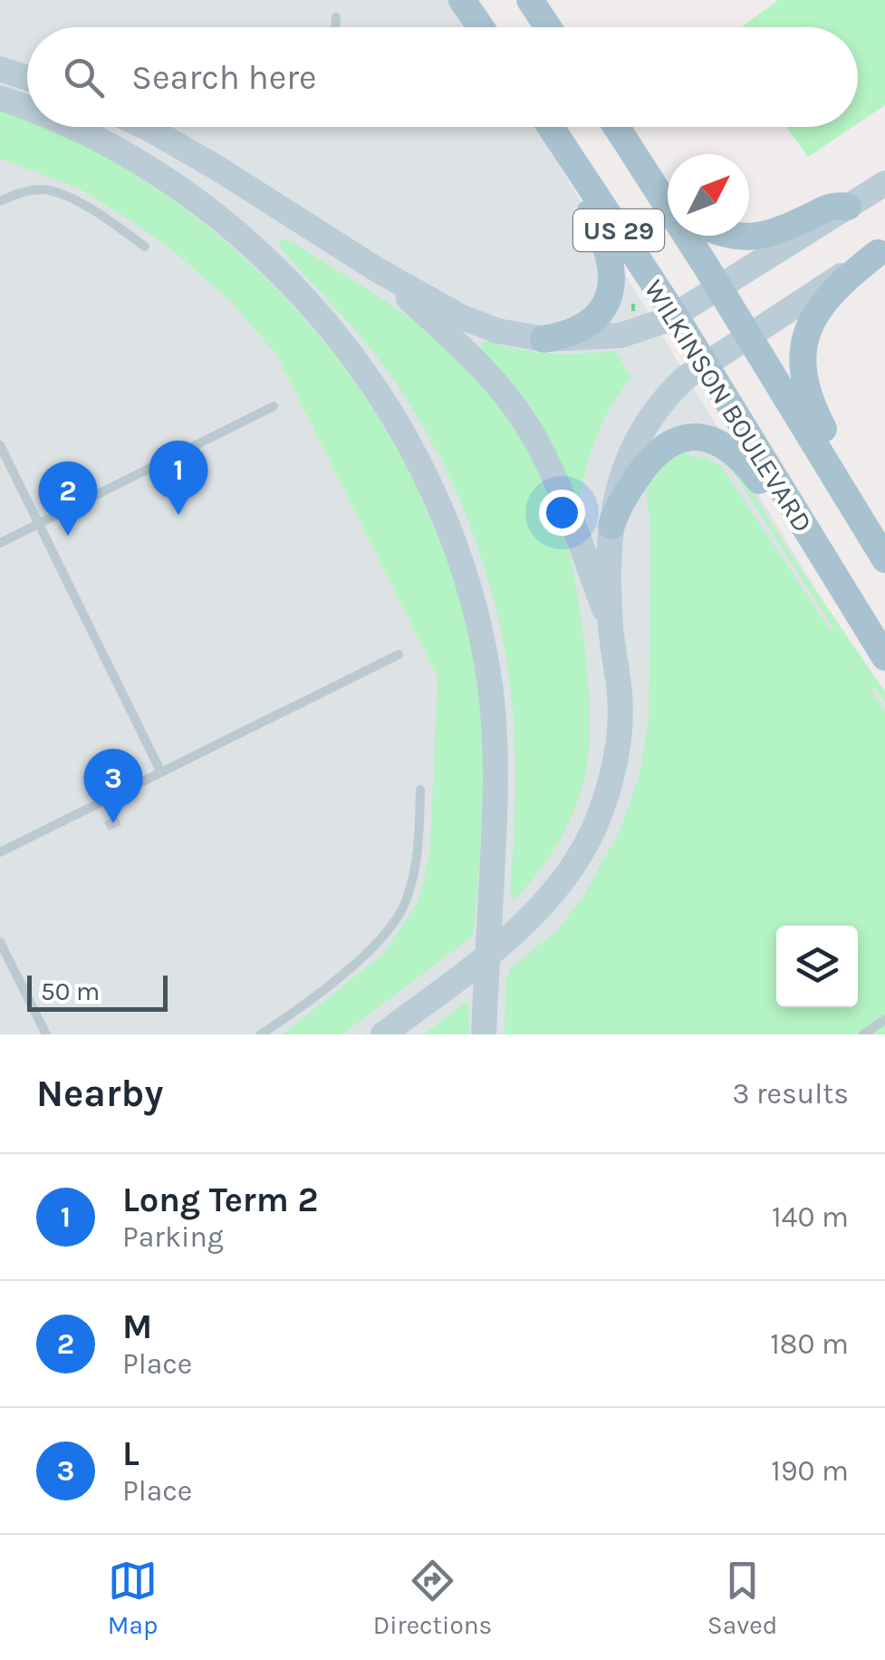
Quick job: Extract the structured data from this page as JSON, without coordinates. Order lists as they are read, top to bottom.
{
  "streets": {
    "main road": ["US 29", "WILKINSON BOULEVARD"]
  },
  "scale_bar": "50 m",
  "north": "top right",
  "page": {
    "search": "Search here",
    "pins": ["1", "2", "3"],
    "scale": "50 m",
    "heading": ["Nearby", "3 results"],
    "list": [
      {
        "mark": "1",
        "name": "Long Term 2",
        "note": "Parking",
        "value": "140 m"
      },
      {
        "mark": "2",
        "name": "M",
        "note": "Place",
        "value": "180 m"
      },
      {
        "mark": "3",
        "name": "L",
        "note": "Place",
        "value": "190 m"
      }
    ],
    "nav": ["Map", "Directions", "Saved"]
  }
}
